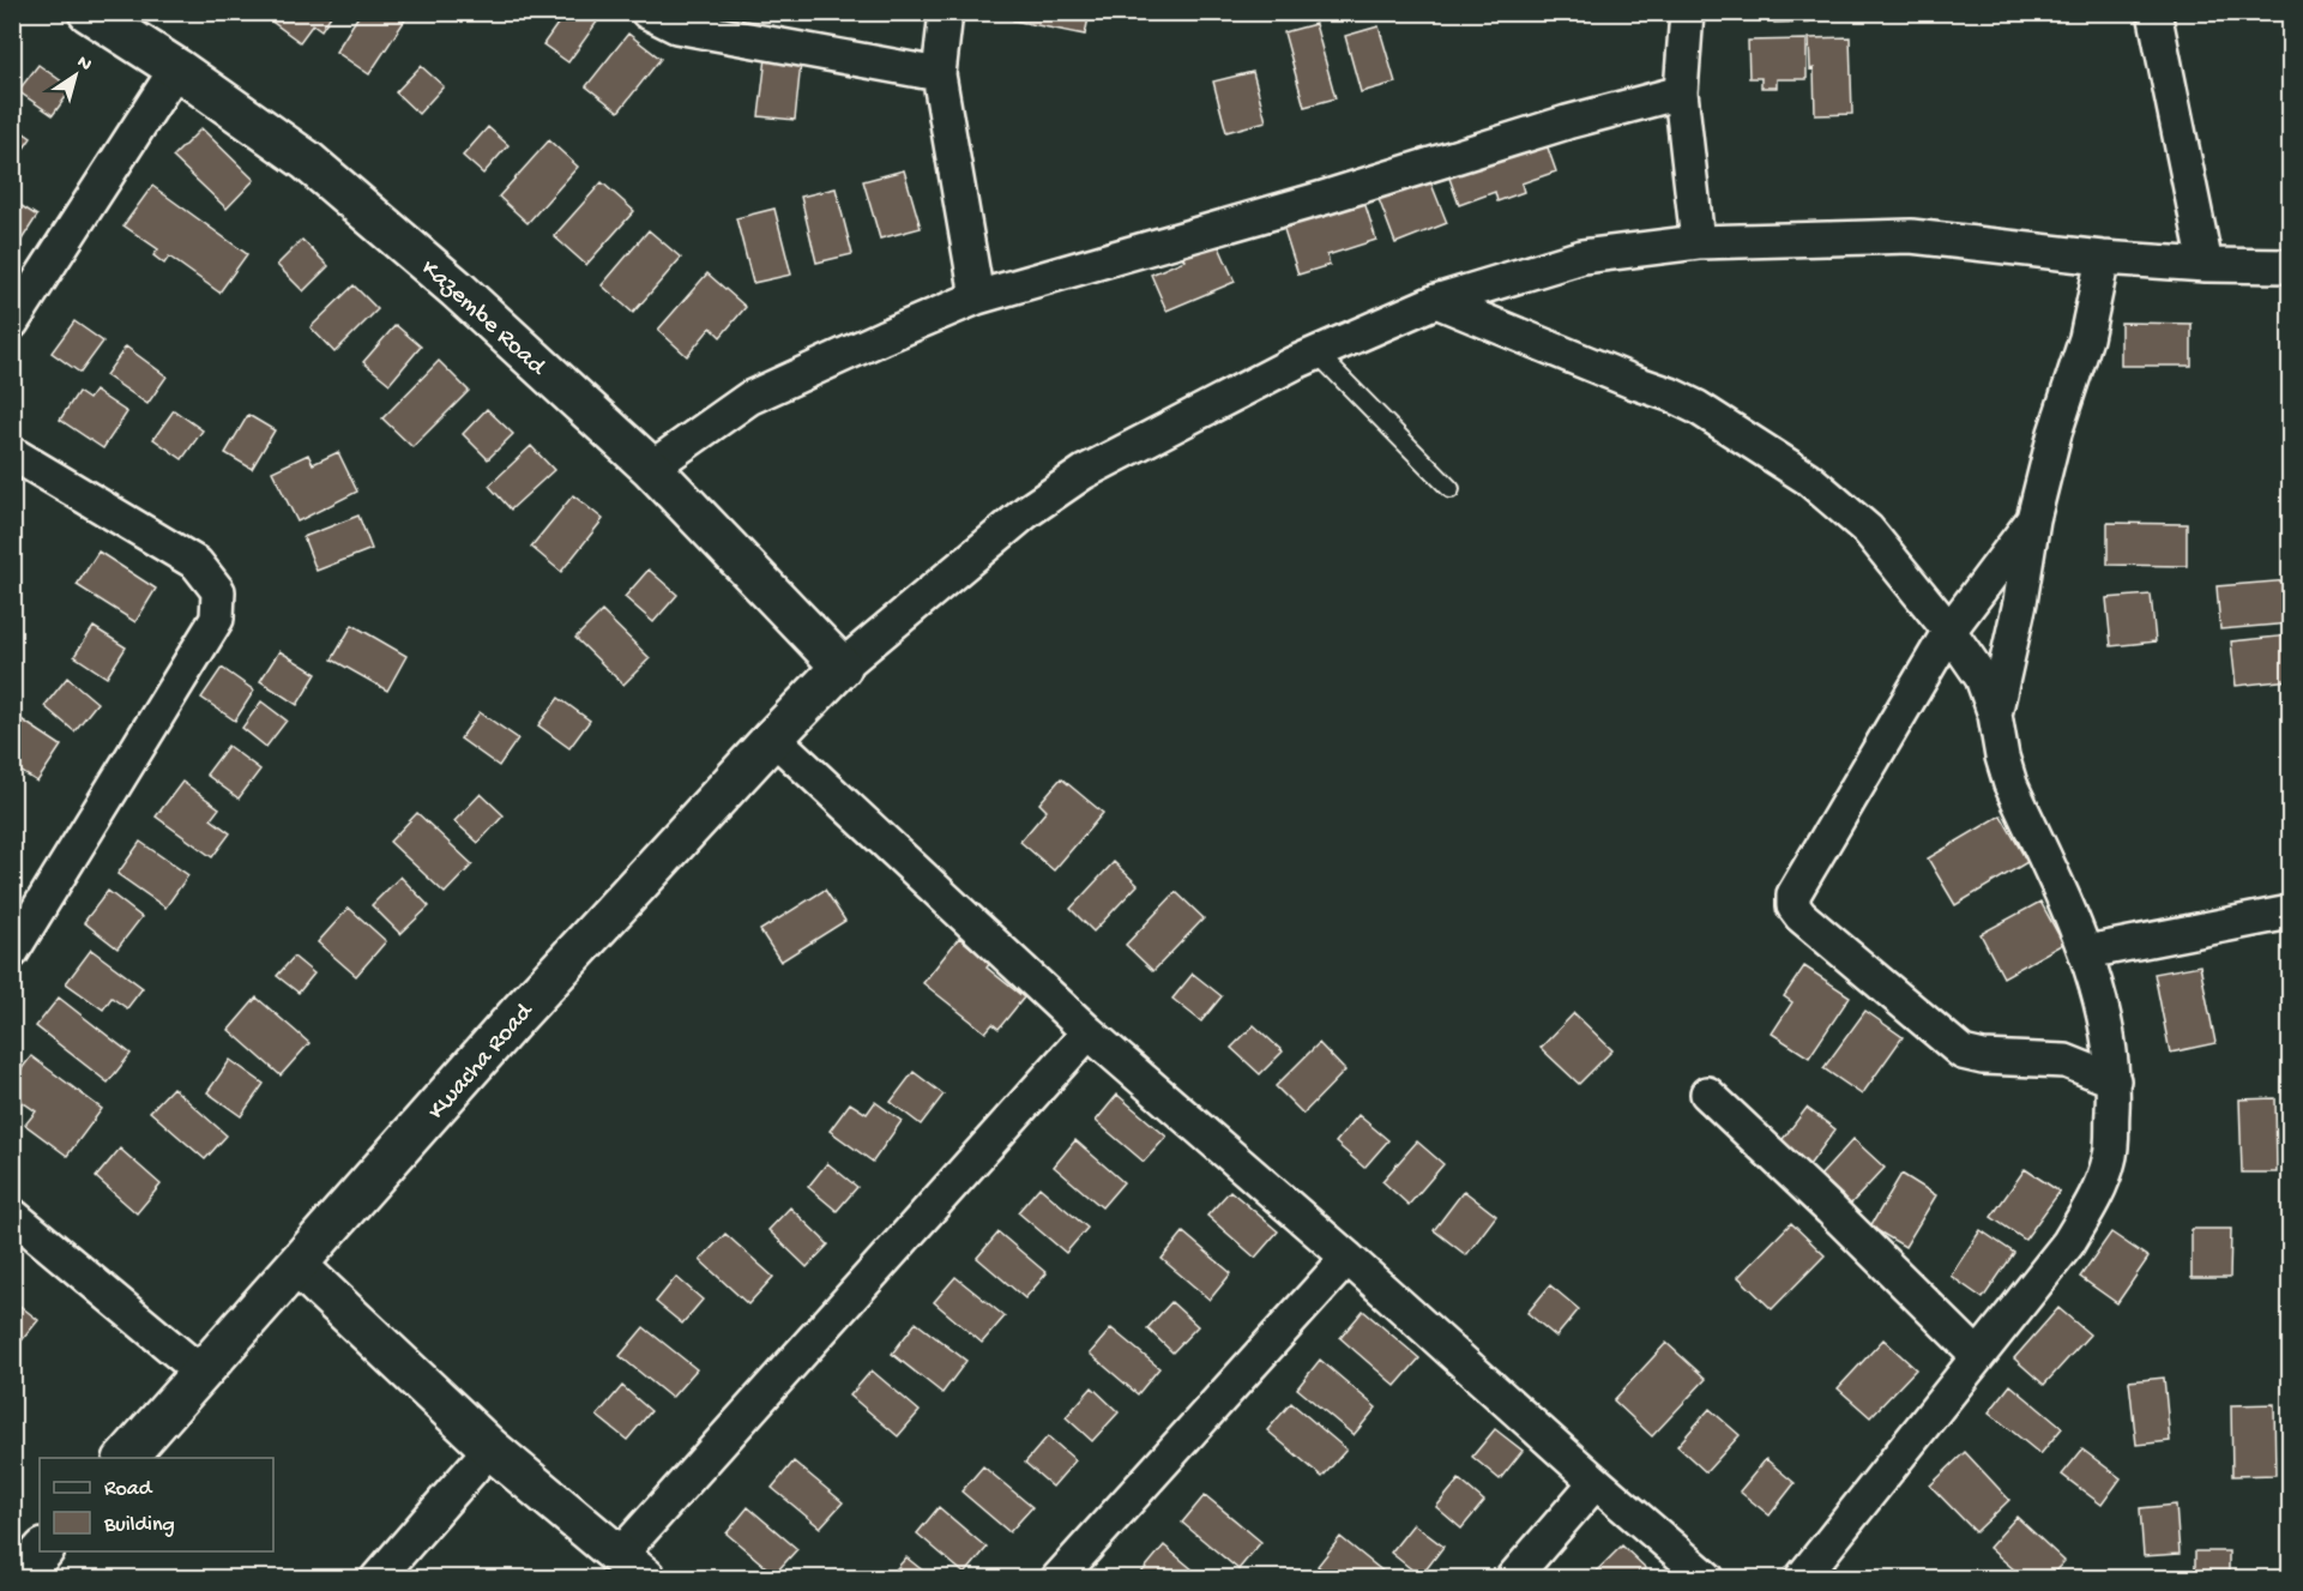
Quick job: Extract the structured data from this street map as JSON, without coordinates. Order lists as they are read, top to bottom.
{
  "streets": {
    "main road": ["Kazembe Road", "Kwacha Road"]
  },
  "crossings": [
    ["Kazembe Road", "Kwacha Road"]
  ],
  "legend": ["Road", "Building"],
  "north": "top right"
}
